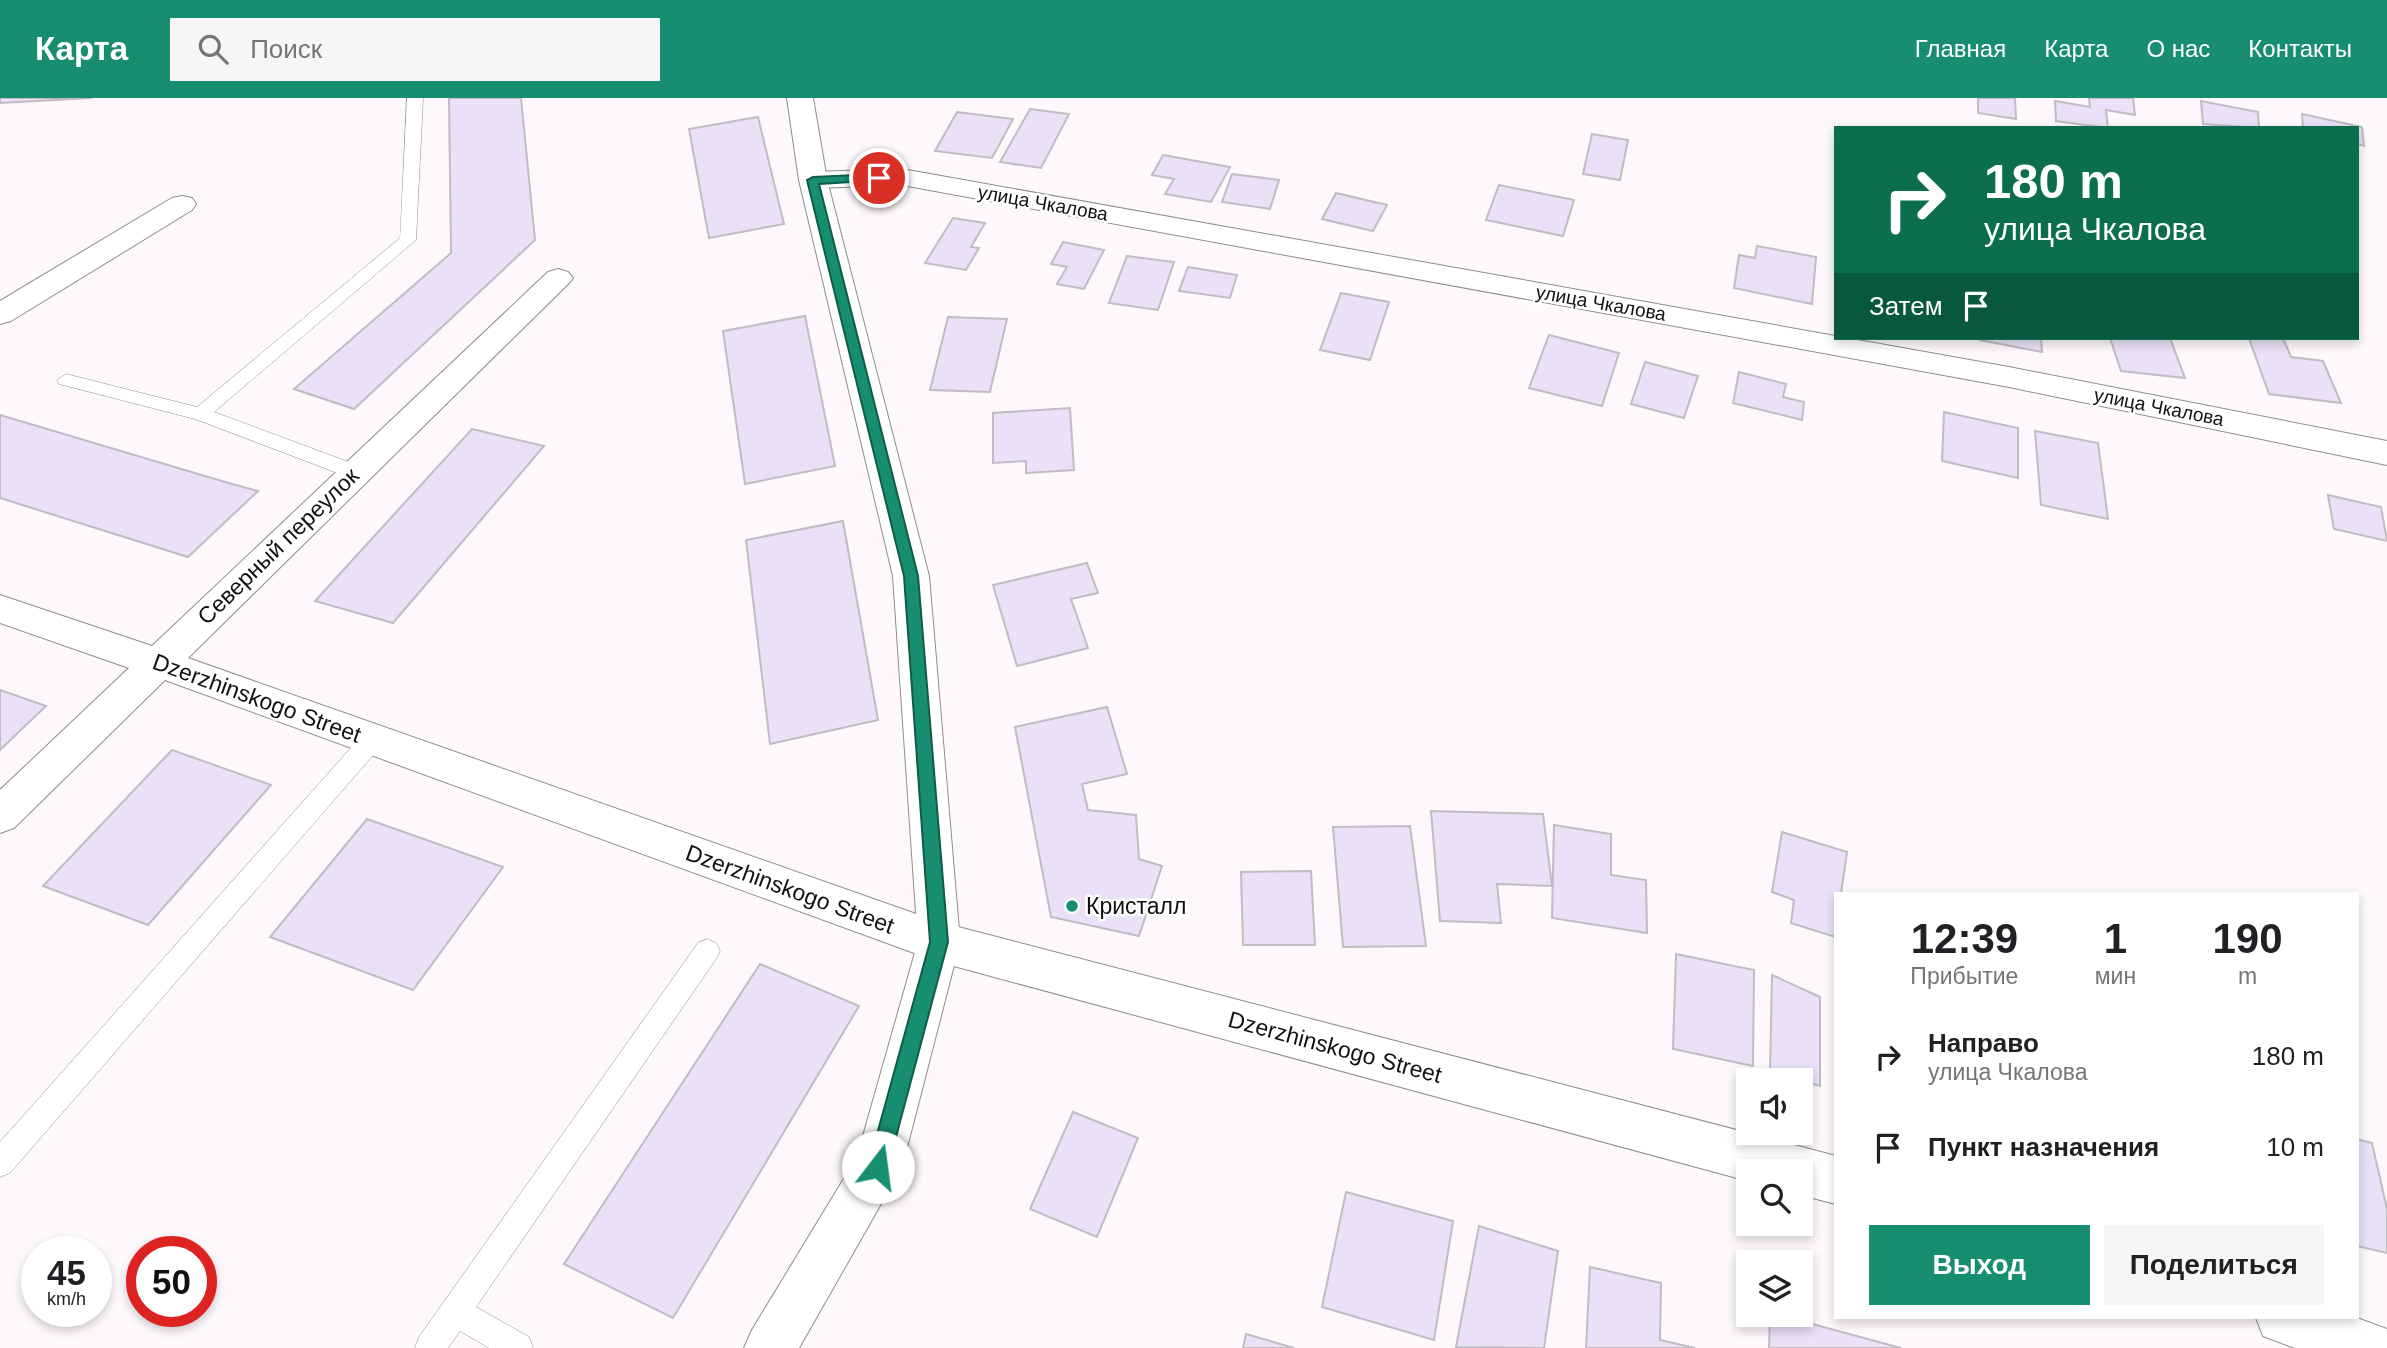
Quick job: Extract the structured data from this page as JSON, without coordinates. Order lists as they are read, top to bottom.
{
  "streets": {
    "street": ["улица Чкалова", "Северный переулок", "Dzerzhinskogo Street"]
  },
  "crossings": [
    ["Северный переулок", "Dzerzhinskogo Street"]
  ],
  "places": ["Кристалл"],
  "page": {
    "header": "Карта",
    "search": "Поиск",
    "nav": [
      "Главная",
      "Карта",
      "О нас",
      "Контакты"
    ],
    "turn": ["180 m", "улица Чкалова"],
    "then": "Затем",
    "eta": [
      "12:39",
      "Прибытие",
      "1",
      "мин",
      "190",
      "m"
    ],
    "list": [
      {
        "name": "Направо",
        "note": "улица Чкалова",
        "value": "180 m"
      },
      {
        "name": "Пункт назначения",
        "value": "10 m"
      }
    ],
    "buttons": ["Выход", "Поделиться"],
    "speed": "45 km/h",
    "limit": "50"
  }
}
